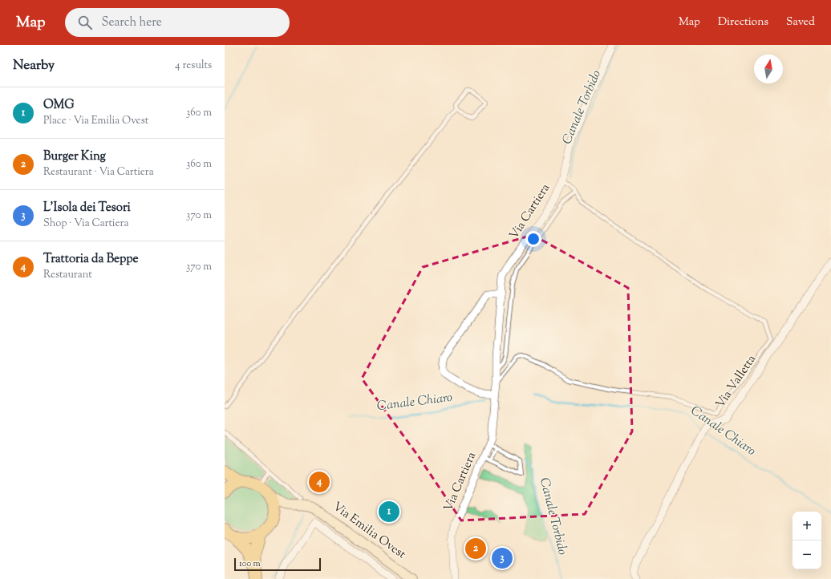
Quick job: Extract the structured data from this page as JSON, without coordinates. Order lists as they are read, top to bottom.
{
  "streets": {
    "main road": ["Via Emilia Ovest"],
    "street": ["Via Cartiera", "Via Valletta"]
  },
  "water": ["Canale Torbido", "Canale Chiaro"],
  "scale_bar": "100 m",
  "north": "top",
  "page": {
    "header": "Map",
    "search": "Search here",
    "nav": ["Map", "Directions", "Saved"],
    "heading": ["Nearby", "4 results"],
    "list": [
      {
        "mark": "1",
        "name": "OMG",
        "note": "Place · Via Emilia Ovest",
        "value": "360 m"
      },
      {
        "mark": "2",
        "name": "Burger King",
        "note": "Restaurant · Via Cartiera",
        "value": "360 m"
      },
      {
        "mark": "3",
        "name": "L'Isola dei Tesori",
        "note": "Shop · Via Cartiera",
        "value": "370 m"
      },
      {
        "mark": "4",
        "name": "Trattoria da Beppe",
        "note": "Restaurant",
        "value": "370 m"
      }
    ],
    "pins": [
      "4",
      "1",
      "2",
      "3"
    ],
    "map_buttons": ["+", "−"],
    "scale": "100 m"
  }
}
